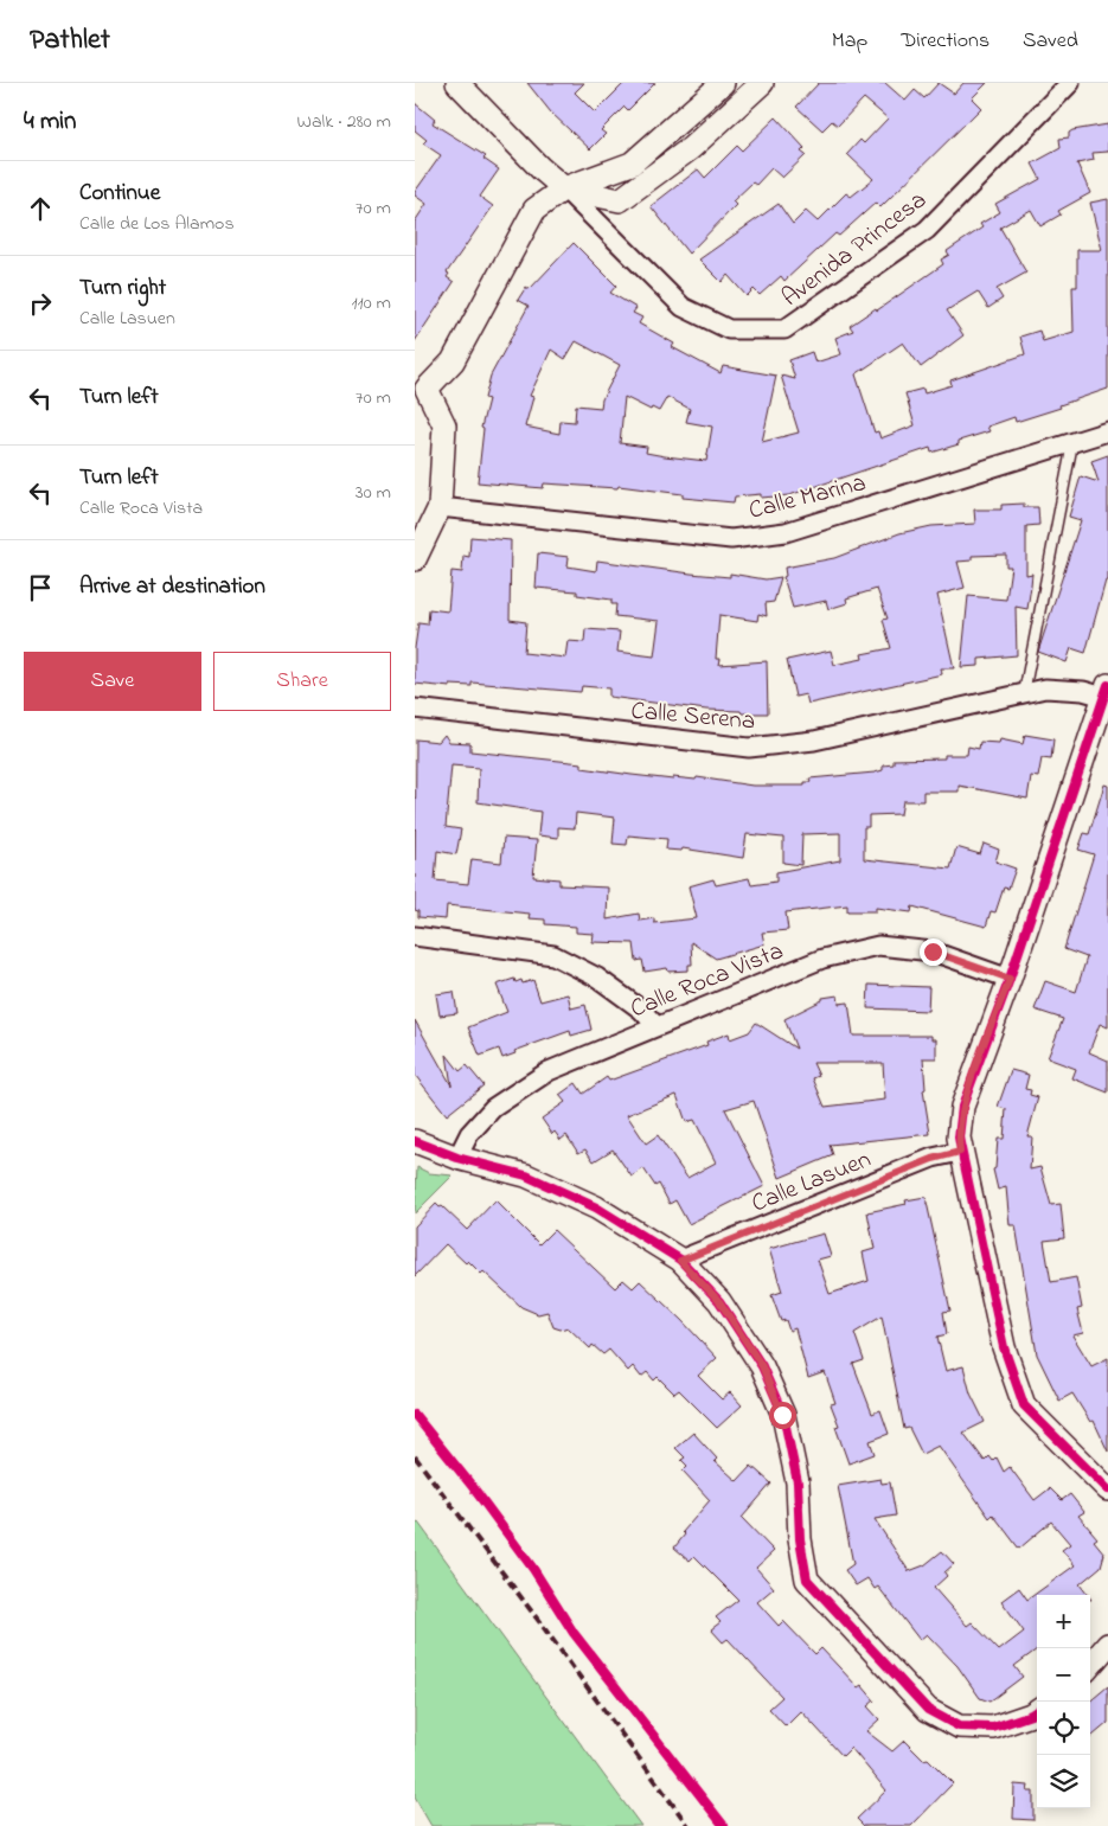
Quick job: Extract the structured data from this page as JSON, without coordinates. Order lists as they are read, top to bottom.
{
  "streets": {
    "street": [
      "Avenida Princesa",
      "Calle Marina",
      "Calle Serena",
      "Calle Roca Vista",
      "Calle Lasuen"
    ]
  },
  "page": {
    "header": "Pathlet",
    "nav": ["Map", "Directions", "Saved"],
    "heading": ["4 min", "Walk · 280 m"],
    "list": [
      ["Continue", "Calle de Los Alamos", "70 m"],
      ["Turn right", "Calle Lasuen", "110 m"],
      ["Turn left", "70 m"],
      ["Turn left", "Calle Roca Vista", "30 m"],
      "Arrive at destination"
    ],
    "buttons": ["Save", "Share"],
    "map_buttons": ["+", "−"]
  }
}
